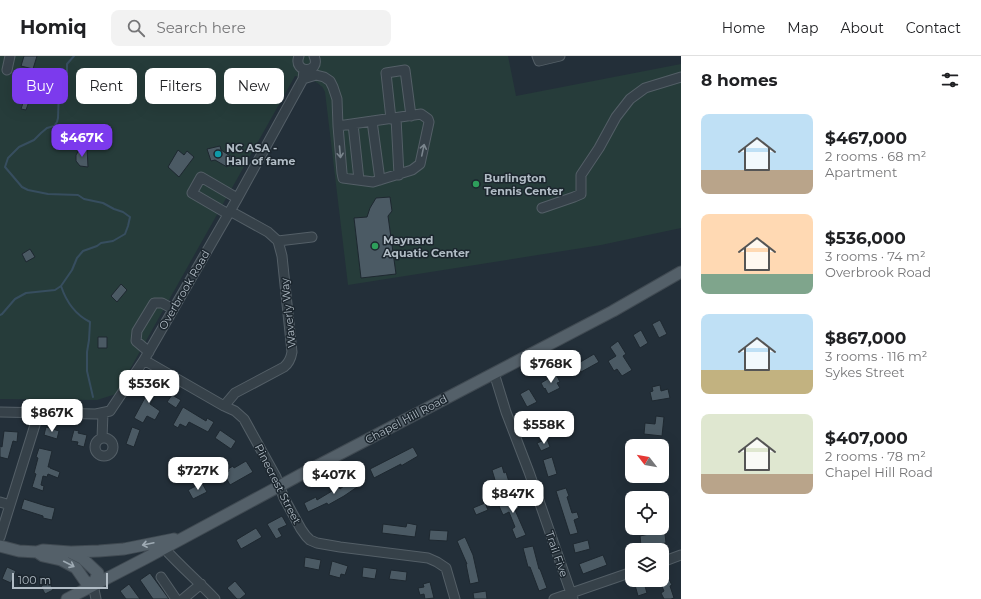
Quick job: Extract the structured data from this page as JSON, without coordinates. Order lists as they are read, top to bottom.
{
  "streets": {
    "main road": ["Chapel Hill Road"],
    "street": [
      "Overbrook Road",
      "Waverly Way",
      "Pinecrest Street",
      "Trail Five"
    ]
  },
  "crossings": [
    ["Overbrook Road", "Pinecrest Street"],
    ["Waverly Way", "Pinecrest Street"],
    ["Chapel Hill Road", "Pinecrest Street"],
    ["Chapel Hill Road", "Trail Five"]
  ],
  "places": ["NC ASA - Hall of fame", "Burlington Tennis Center", "Maynard Aquatic Center"],
  "scale_bar": "100 m",
  "north": "top left",
  "page": {
    "header": "Homiq",
    "search": "Search here",
    "nav": [
      "Home",
      "Map",
      "About",
      "Contact"
    ],
    "heading": "8 homes",
    "chip": [
      "Buy",
      "Rent",
      "Filters",
      "New"
    ],
    "list": [
      {
        "name": "$467,000",
        "note": "2 rooms · 68 m² · Apartment"
      },
      {
        "name": "$536,000",
        "note": "3 rooms · 74 m² · Overbrook Road"
      },
      {
        "name": "$867,000",
        "note": "3 rooms · 116 m² · Sykes Street"
      },
      {
        "name": "$407,000",
        "note": "2 rooms · 78 m² · Chapel Hill Road"
      }
    ],
    "price": [
      "$467K",
      "$768K",
      "$536K",
      "$867K",
      "$558K",
      "$727K",
      "$407K",
      "$847K"
    ],
    "scale": "100 m"
  }
}
